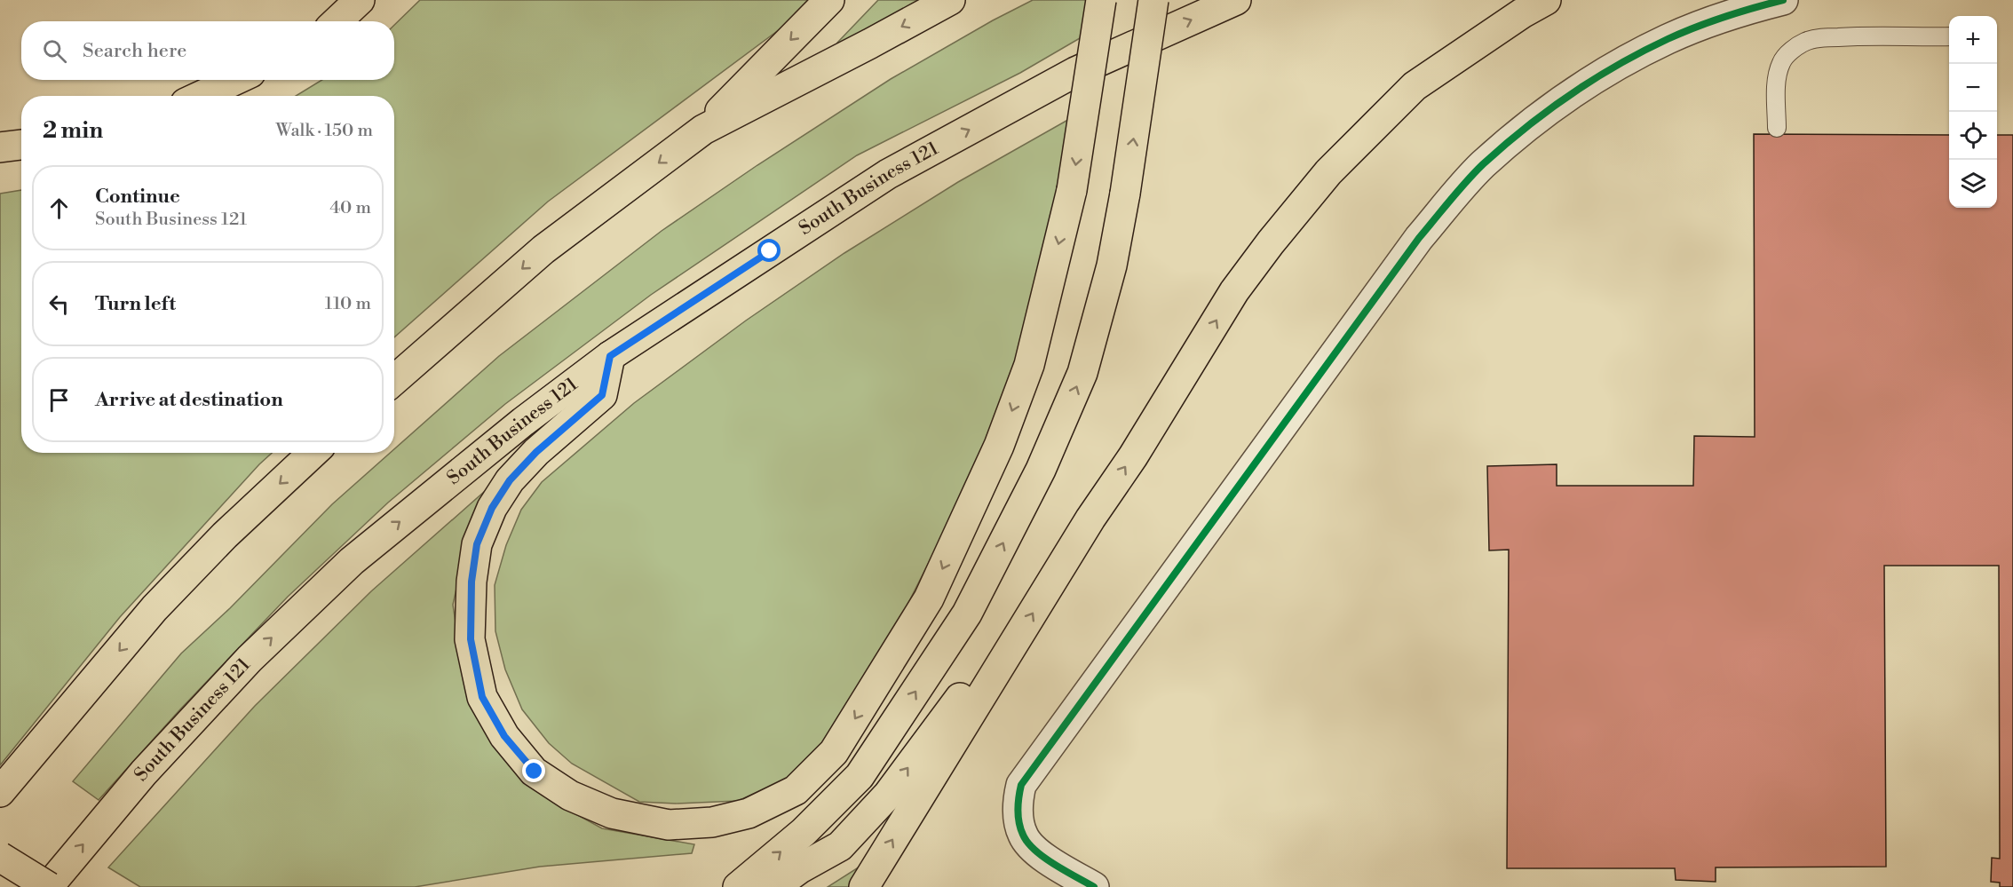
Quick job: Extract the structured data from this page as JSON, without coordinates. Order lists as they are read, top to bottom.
{
  "streets": {
    "main road": ["South Business 121"]
  },
  "page": {
    "map_buttons": ["+", "−"],
    "search": "Search here",
    "heading": ["2 min", "Walk · 150 m"],
    "list": [
      ["Continue", "South Business 121", "40 m"],
      ["Turn left", "110 m"],
      "Arrive at destination"
    ]
  }
}
